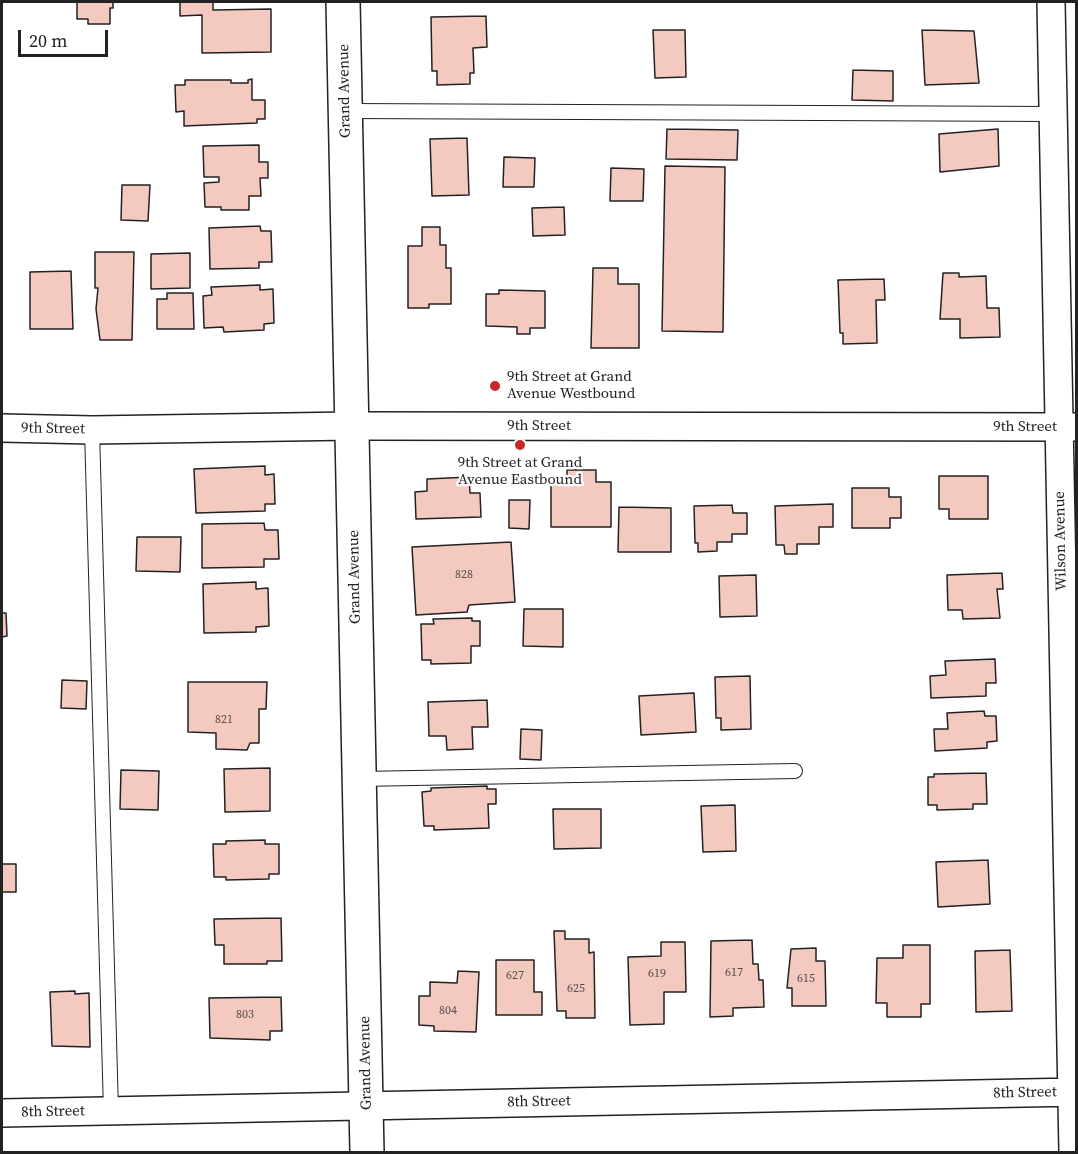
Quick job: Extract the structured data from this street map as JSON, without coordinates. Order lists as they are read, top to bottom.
{
  "streets": {
    "main road": ["Grand Avenue"],
    "street": ["9th Street", "Wilson Avenue", "8th Street"]
  },
  "crossings": [
    ["Grand Avenue", "9th Street"],
    ["Grand Avenue", "8th Street"],
    ["9th Street", "Wilson Avenue"],
    ["Wilson Avenue", "8th Street"]
  ],
  "places": ["9th Street at Grand Avenue Westbound", "9th Street at Grand Avenue Eastbound"],
  "house_numbers": [
    "828",
    "821",
    "617",
    "619",
    "627",
    "615",
    "625",
    "804",
    "803"
  ],
  "scale_bar": "20 m"
}
